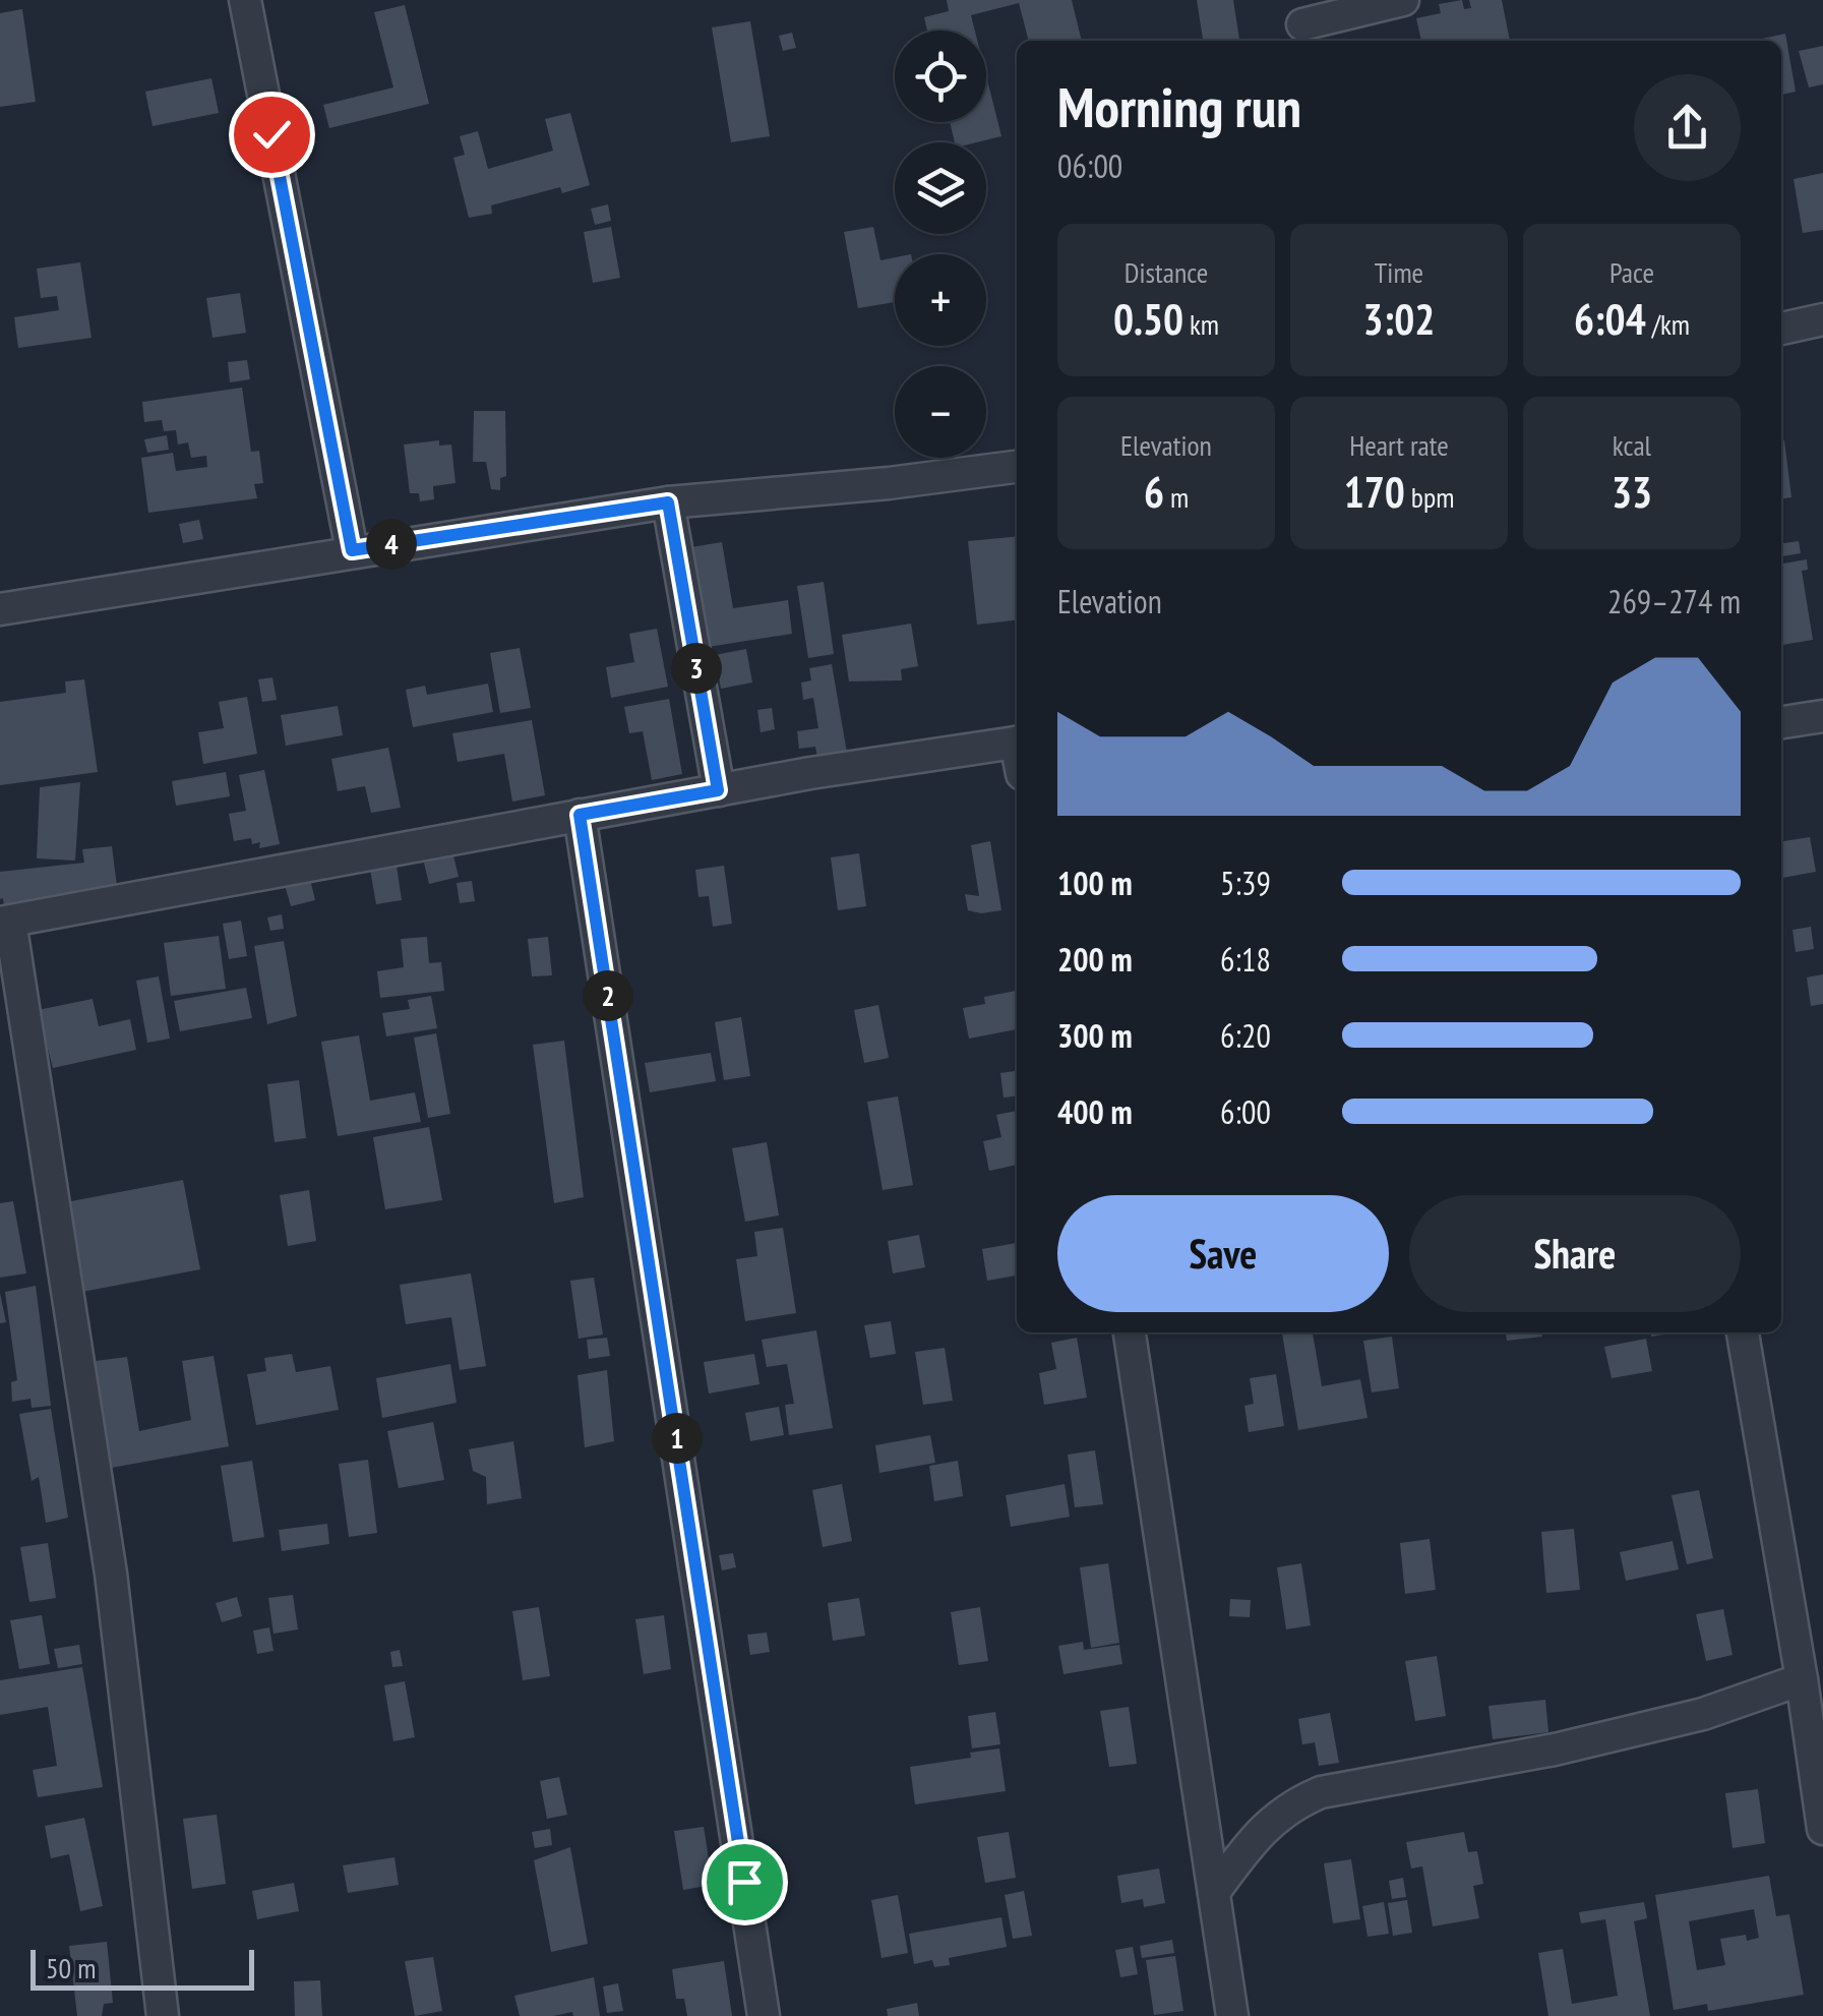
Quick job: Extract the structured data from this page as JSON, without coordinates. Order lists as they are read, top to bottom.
{
  "scale_bar": "50 m",
  "page": {
    "map_buttons": ["+", "−"],
    "heading": ["Morning run", "06:00"],
    "stats": [
      ["Distance", "0.50 km"],
      ["Time", "3:02"],
      ["Pace", "6:04 /km"],
      ["Elevation", "6 m"],
      ["Heart rate", "170 bpm"],
      ["kcal", "33"]
    ],
    "pins": [
      "4",
      "3",
      "2",
      "1"
    ],
    "chart": ["Elevation", "269–274 m"],
    "list": [
      {
        "name": "100 m",
        "note": "5:39"
      },
      {
        "name": "200 m",
        "note": "6:18"
      },
      {
        "name": "300 m",
        "note": "6:20"
      },
      {
        "name": "400 m",
        "note": "6:00"
      }
    ],
    "buttons": ["Save", "Share"],
    "scale": "50 m"
  }
}
